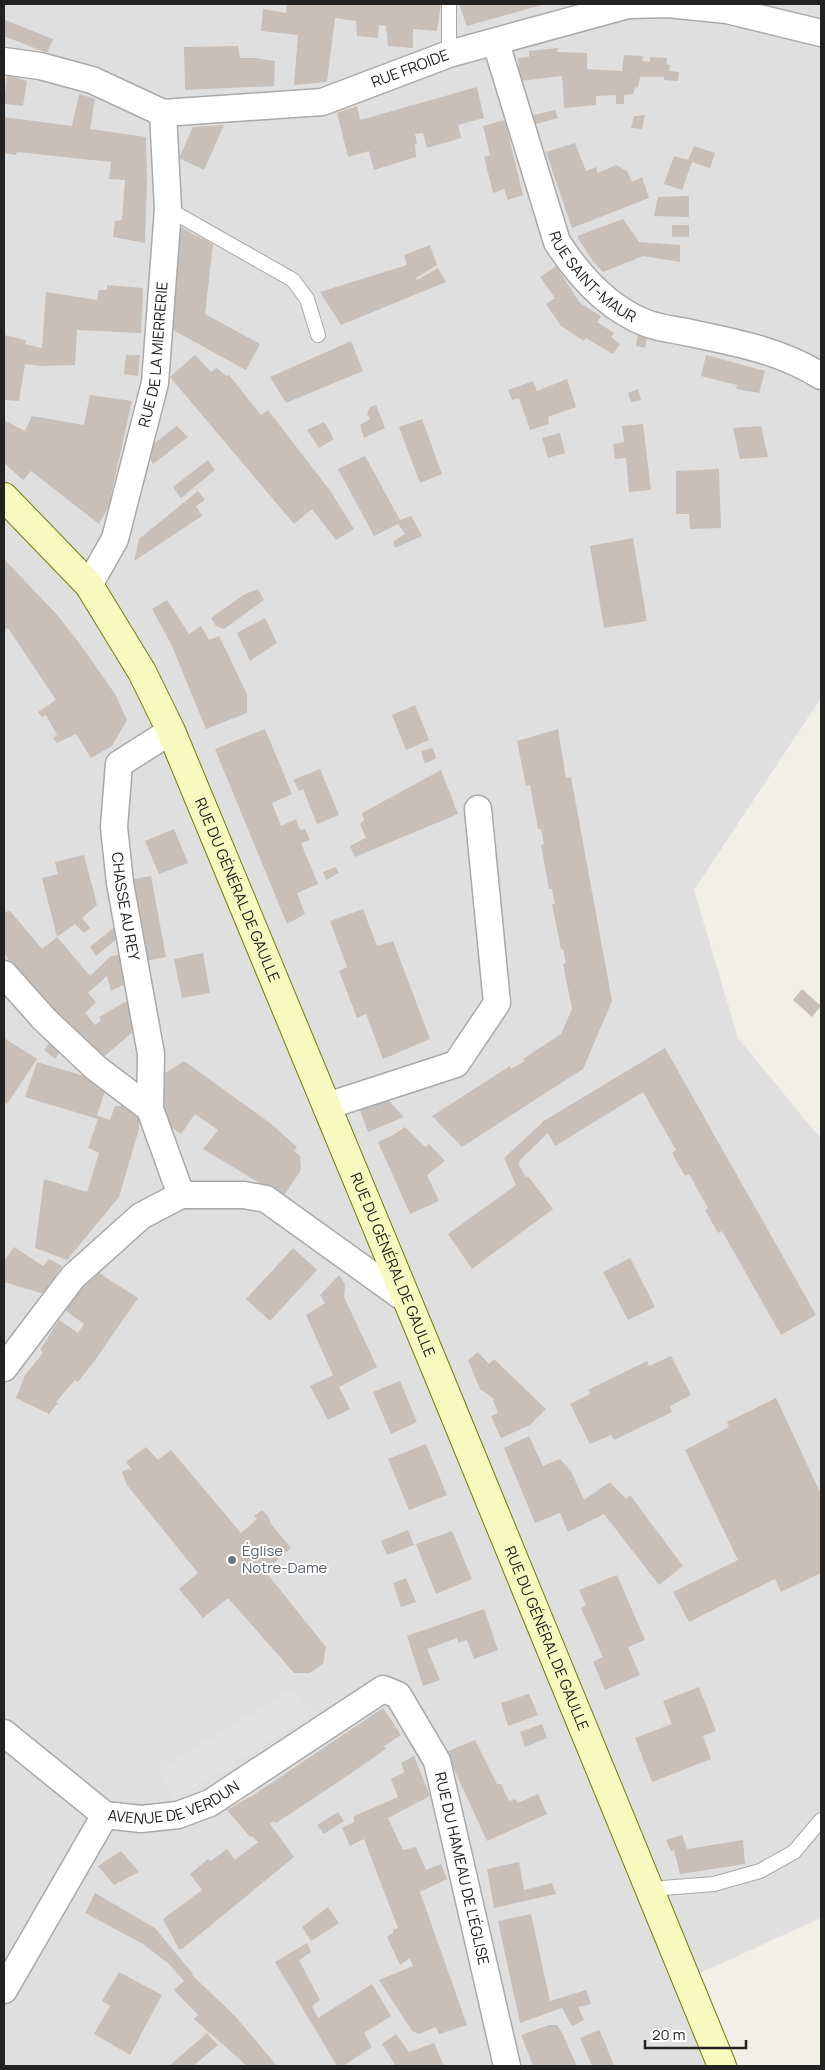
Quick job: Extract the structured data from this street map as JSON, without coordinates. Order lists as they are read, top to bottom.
{
  "streets": {
    "main road": ["RUE DU GÉNÉRAL DE GAULLE"],
    "street": [
      "RUE FROIDE",
      "RUE SAINT-MAUR",
      "RUE DE LA MIERRERIE",
      "CHASSE AU REY",
      "AVENUE DE VERDUN",
      "RUE DU HAMEAU DE L'ÉGLISE"
    ]
  },
  "crossings": [
    ["RUE FROIDE", "RUE SAINT-MAUR"],
    ["RUE FROIDE", "RUE DE LA MIERRERIE"],
    ["RUE DE LA MIERRERIE", "RUE DU GÉNÉRAL DE GAULLE"],
    ["RUE DU GÉNÉRAL DE GAULLE", "CHASSE AU REY"],
    ["AVENUE DE VERDUN", "RUE DU HAMEAU DE L'ÉGLISE"]
  ],
  "places": ["Église Notre-Dame"],
  "scale_bar": "20 m"
}
